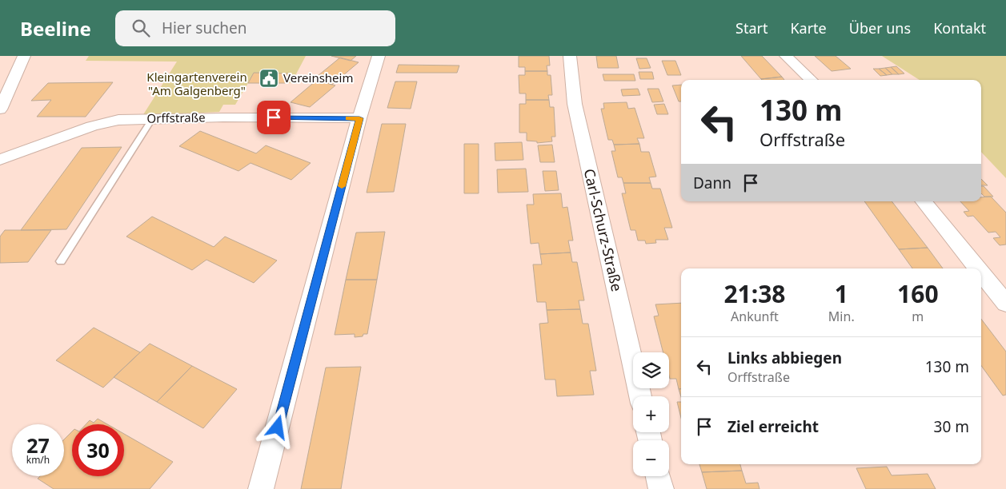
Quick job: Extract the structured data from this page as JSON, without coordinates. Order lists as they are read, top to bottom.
{
  "streets": {
    "street": ["Orffstraße", "Carl-Schurz-Straße"]
  },
  "parks": ["Kleingartenverein \"Am Galgenberg\""],
  "places": {
    "public building": ["Vereinsheim"]
  },
  "page": {
    "header": "Beeline",
    "search": "Hier suchen",
    "nav": [
      "Start",
      "Karte",
      "Über uns",
      "Kontakt"
    ],
    "turn": ["130 m", "Orffstraße"],
    "then": "Dann",
    "eta": [
      "21:38",
      "Ankunft",
      "1",
      "Min.",
      "160",
      "m"
    ],
    "list": [
      {
        "name": "Links abbiegen",
        "note": "Orffstraße",
        "value": "130 m"
      },
      {
        "name": "Ziel erreicht",
        "value": "30 m"
      }
    ],
    "map_buttons": ["+", "−"],
    "speed": "27 km/h",
    "limit": "30"
  }
}
